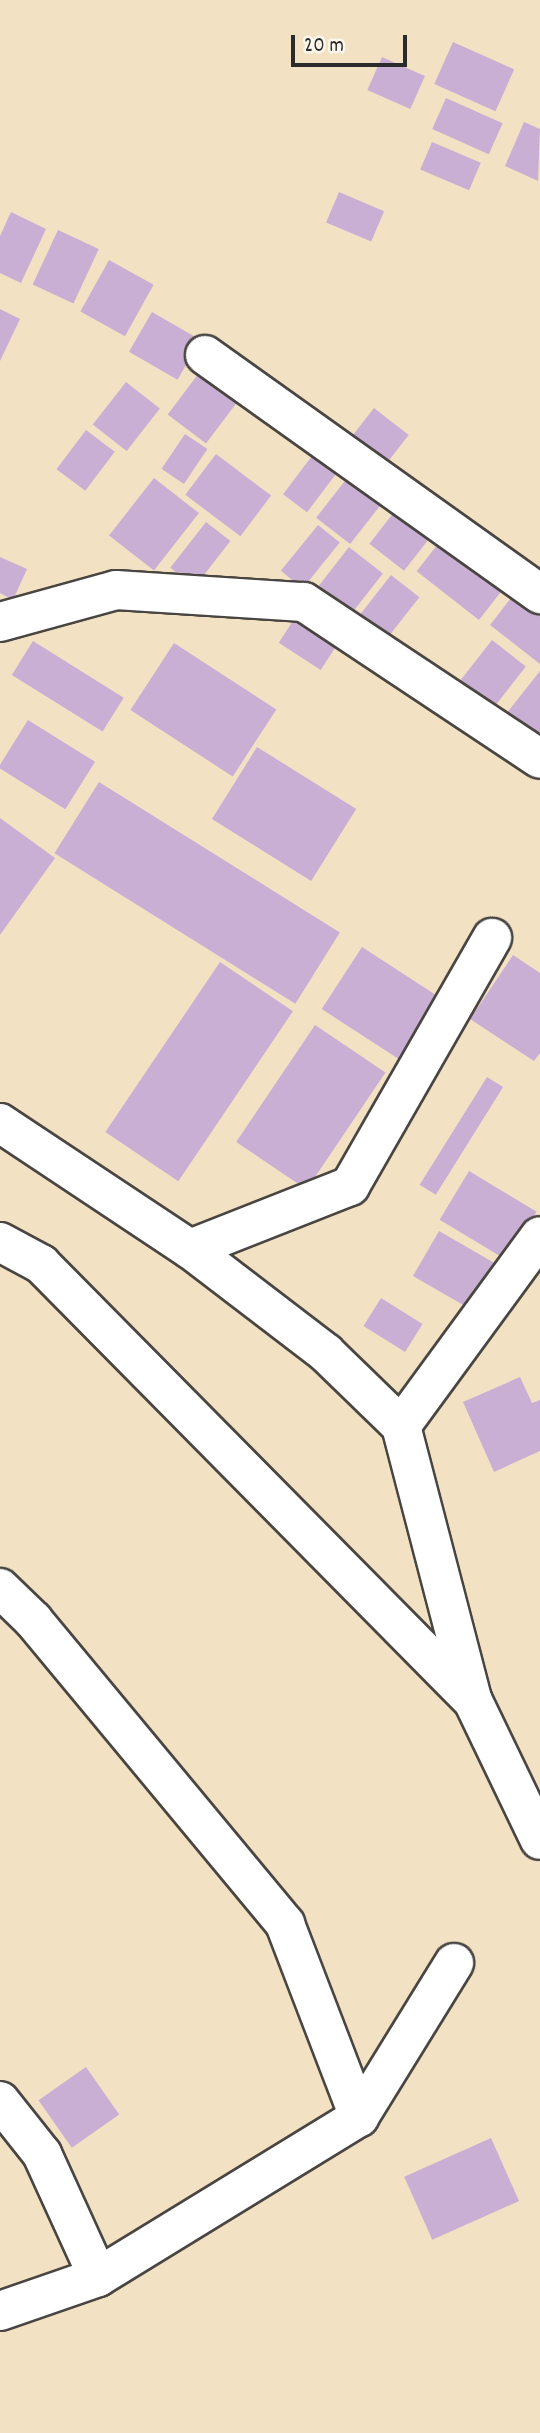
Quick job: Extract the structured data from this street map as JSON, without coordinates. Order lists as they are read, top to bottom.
{
  "scale_bar": "20 m"
}
